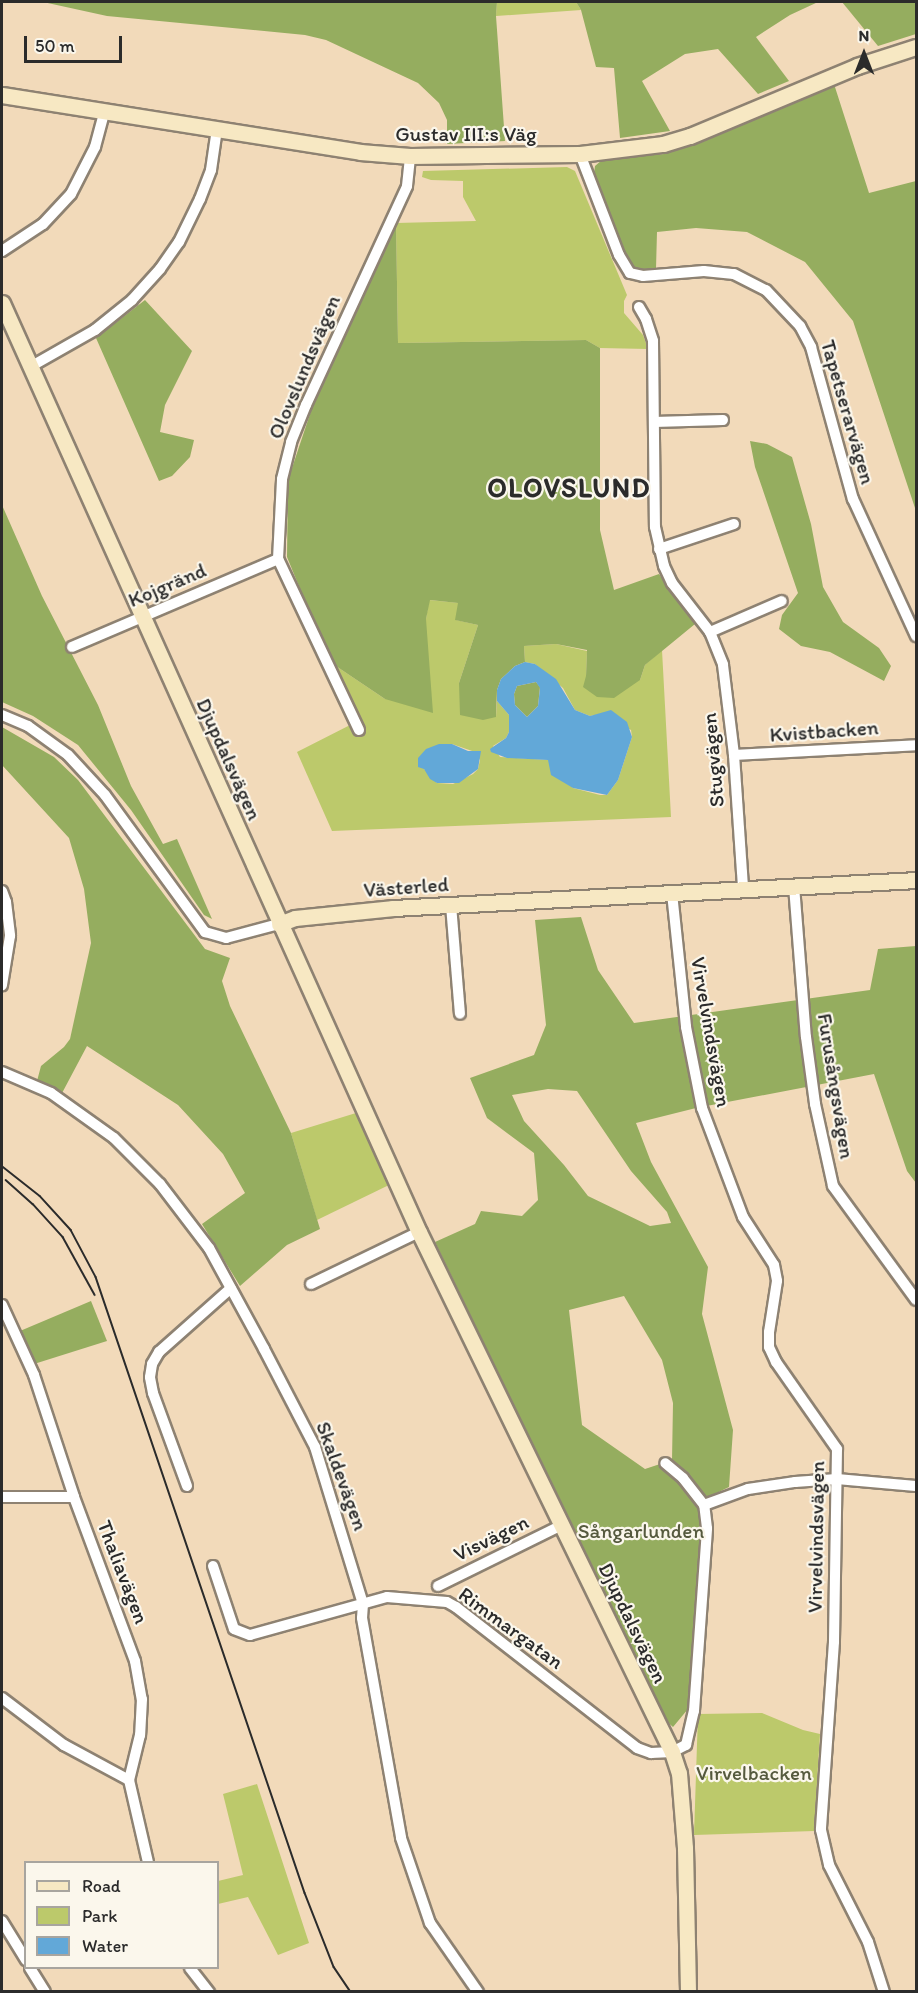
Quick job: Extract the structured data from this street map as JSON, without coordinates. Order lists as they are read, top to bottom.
{
  "streets": {
    "street": [
      "Gustav III:s Väg",
      "Olovslundsvägen",
      "Tapetserarvägen",
      "Kojgränd",
      "Kvistbacken",
      "Djupdalsvägen",
      "Stugvägen",
      "Västerled",
      "Virvelvindsvägen",
      "Furusångsvägen",
      "Skaldevägen",
      "Visvägen",
      "Thaliavägen",
      "Rimmargatan"
    ]
  },
  "crossings": [
    ["Gustav III:s Väg", "Olovslundsvägen"],
    ["Gustav III:s Väg", "Tapetserarvägen"],
    ["Olovslundsvägen", "Kojgränd"],
    ["Kojgränd", "Djupdalsvägen"],
    ["Kvistbacken", "Stugvägen"],
    ["Djupdalsvägen", "Västerled"],
    ["Djupdalsvägen", "Visvägen"],
    ["Djupdalsvägen", "Rimmargatan"],
    ["Stugvägen", "Västerled"],
    ["Västerled", "Virvelvindsvägen"],
    ["Västerled", "Furusångsvägen"],
    ["Skaldevägen", "Rimmargatan"]
  ],
  "districts": ["OLOVSLUND"],
  "parks": ["Sångarlunden", "Virvelbacken"],
  "legend": ["Road", "Park", "Water"],
  "scale_bar": "50 m",
  "north": "top"
}
